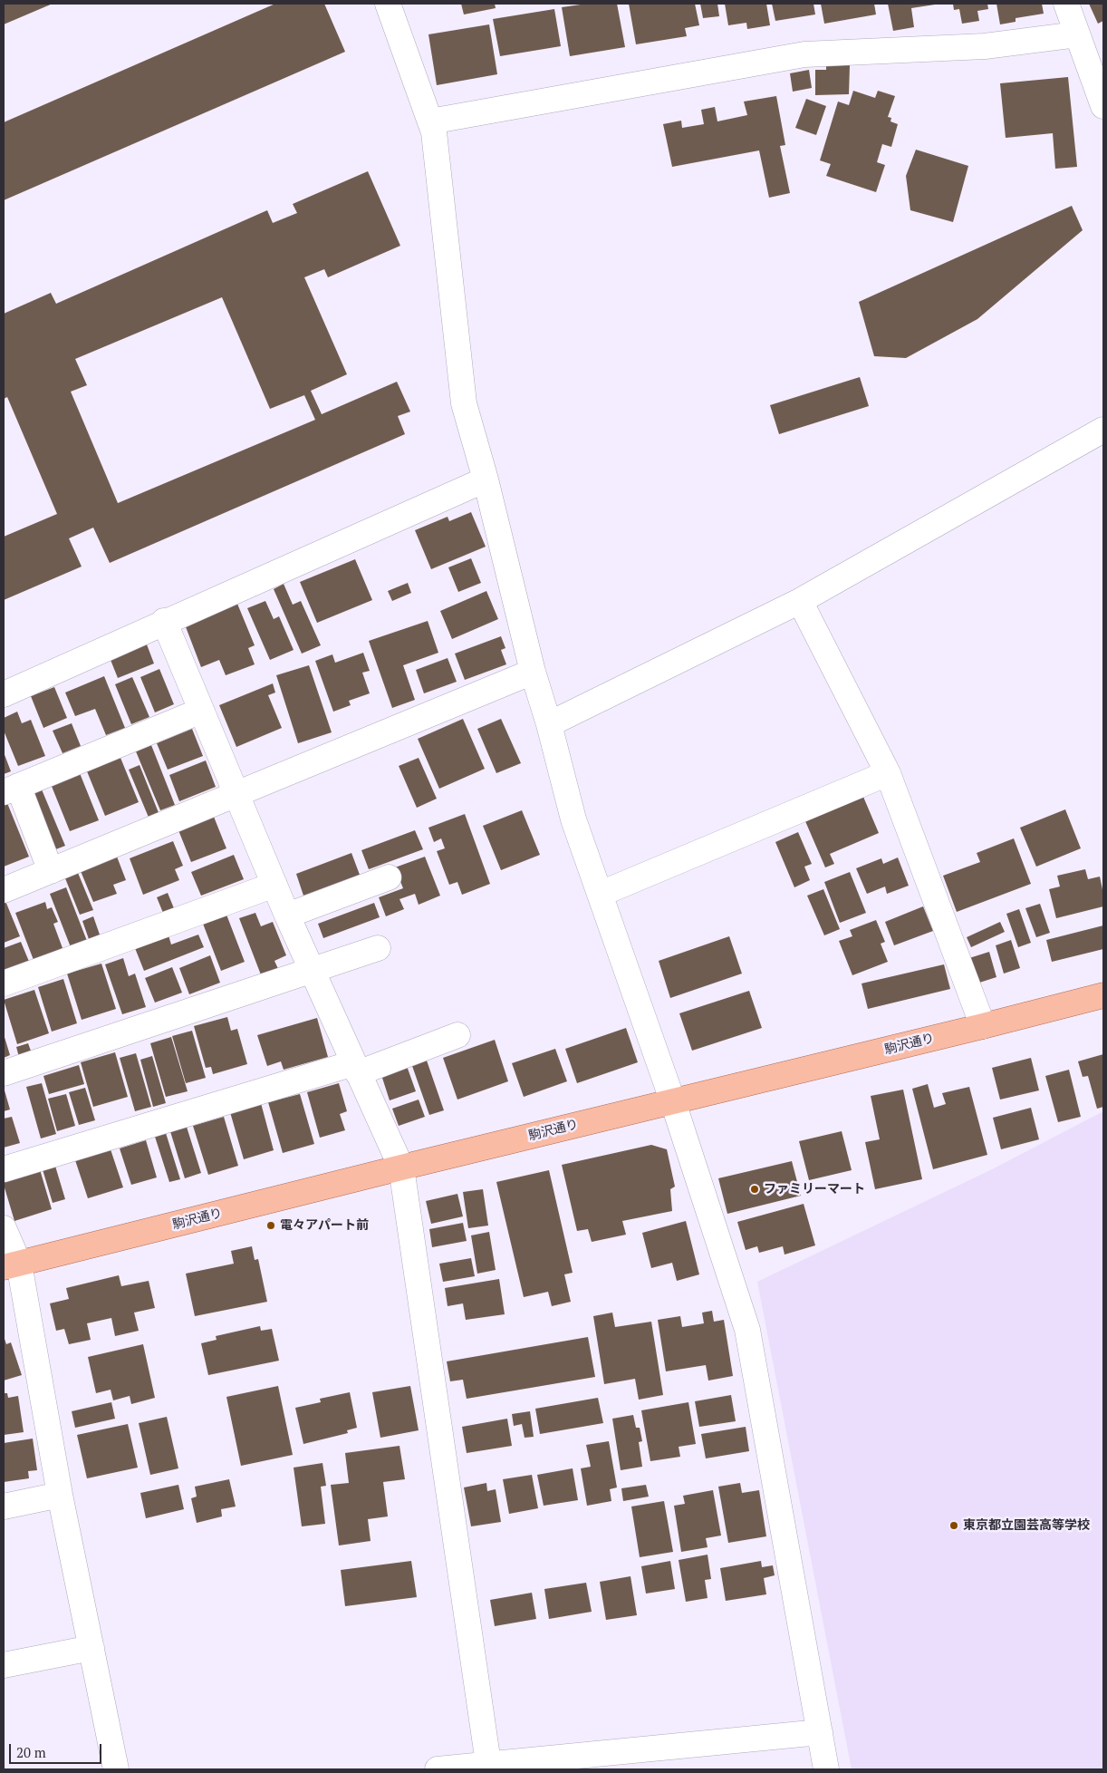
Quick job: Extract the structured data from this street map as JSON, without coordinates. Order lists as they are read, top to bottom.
{
  "streets": {
    "main road": ["駒沢通り"]
  },
  "places": ["ファミリーマート", "電々アパート前", "東京都立園芸高等学校"],
  "scale_bar": "20 m"
}
